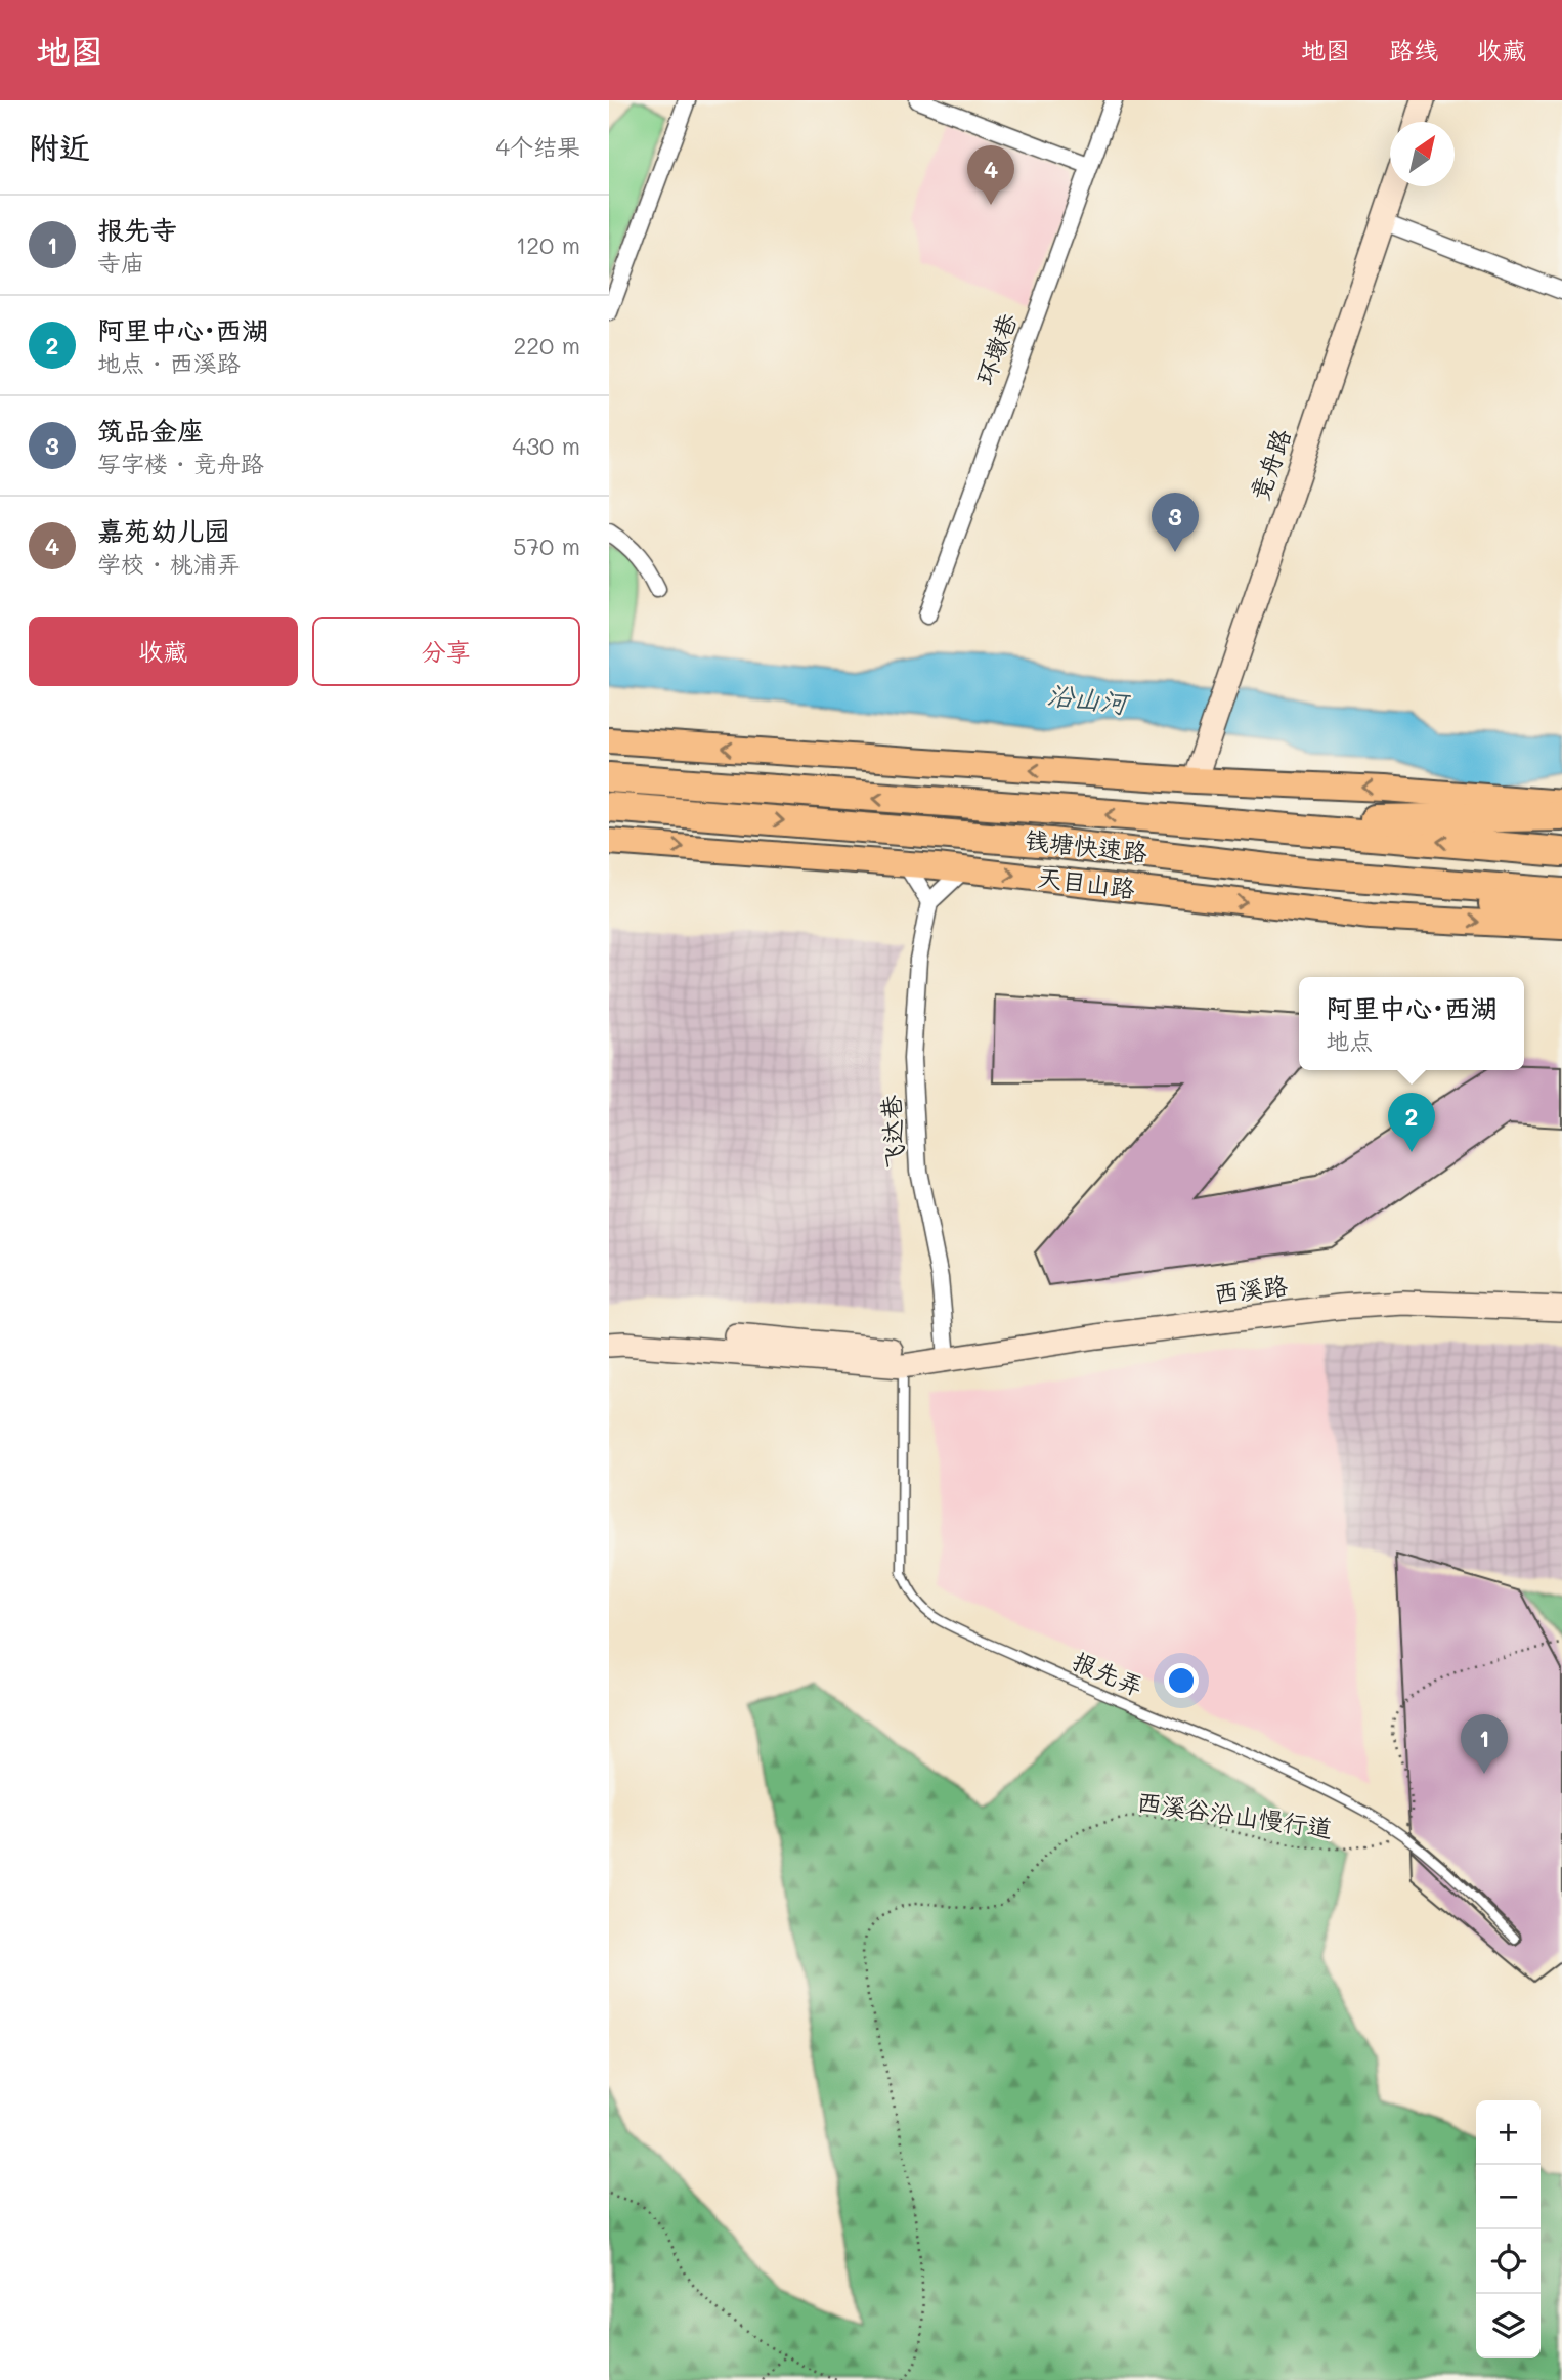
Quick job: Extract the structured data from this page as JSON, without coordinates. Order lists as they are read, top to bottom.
{
  "streets": {
    "highway": ["钱塘快速路"],
    "main road": ["竞舟路", "天目山路", "西溪路"],
    "street": ["环墩巷", "飞达巷"],
    "lane": ["报先弄"],
    "path": ["西溪谷沿山慢行道"]
  },
  "crossings": [
    ["飞达巷", "西溪路"],
    ["西溪路", "报先弄"],
    ["报先弄", "西溪谷沿山慢行道"]
  ],
  "water": ["沿山河"],
  "north": "top right",
  "page": {
    "header": "地图",
    "nav": ["地图", "路线", "收藏"],
    "heading": ["附近", "4个结果"],
    "pins": [
      "4",
      "3",
      "2",
      "1"
    ],
    "list": [
      {
        "mark": "1",
        "name": "报先寺",
        "note": "寺庙",
        "value": "120 m"
      },
      {
        "mark": "2",
        "name": "阿里中心·西湖",
        "note": "地点 · 西溪路",
        "value": "220 m"
      },
      {
        "mark": "3",
        "name": "筑品金座",
        "note": "写字楼 · 竞舟路",
        "value": "430 m"
      },
      {
        "mark": "4",
        "name": "嘉苑幼儿园",
        "note": "学校 · 桃浦弄",
        "value": "570 m"
      }
    ],
    "buttons": ["收藏", "分享"],
    "popup": ["阿里中心·西湖", "地点"],
    "map_buttons": ["+", "−"]
  }
}
